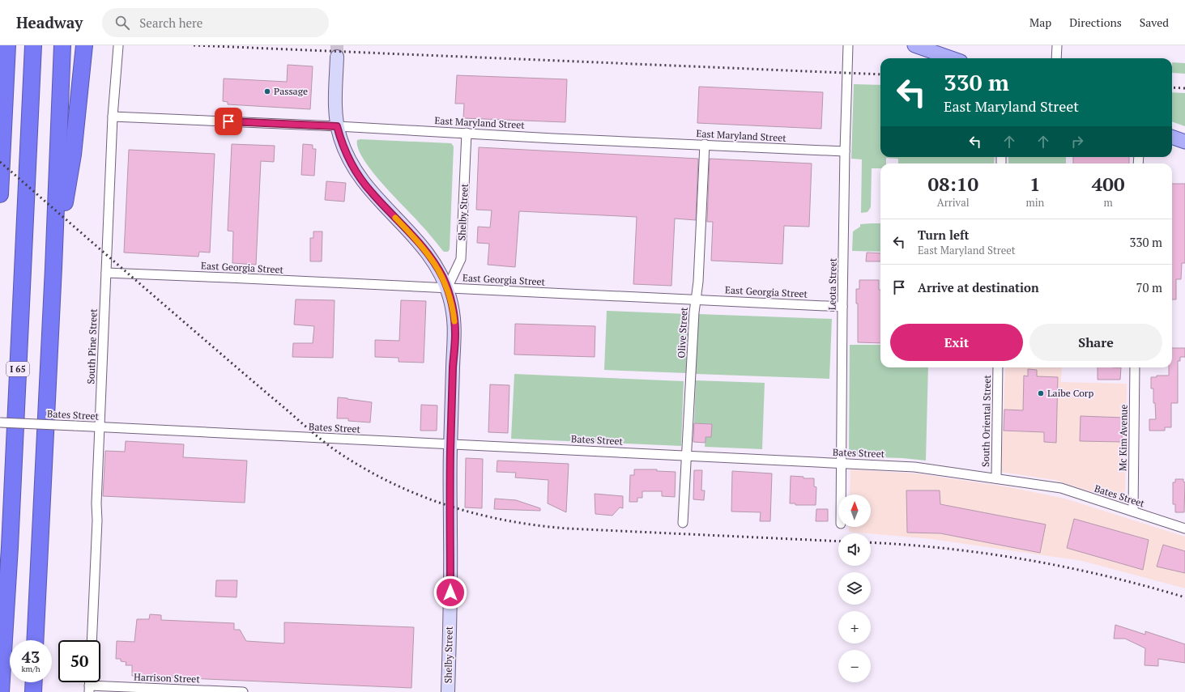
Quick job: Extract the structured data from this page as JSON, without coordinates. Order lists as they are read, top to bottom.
{
  "streets": {
    "highway": ["I 65"],
    "main road": ["Shelby Street"],
    "street": [
      "East Maryland Street",
      "East Georgia Street",
      "Leota Street",
      "Olive Street",
      "South Pine Street",
      "Bates Street",
      "South Oriental Street",
      "Mc Kim Avenue",
      "Harrison Street"
    ]
  },
  "crossings": [
    ["East Maryland Street", "Shelby Street"],
    ["East Maryland Street", "Leota Street"],
    ["East Maryland Street", "Olive Street"],
    ["East Maryland Street", "South Pine Street"],
    ["Shelby Street", "East Georgia Street"],
    ["Shelby Street", "Bates Street"],
    ["East Georgia Street", "Leota Street"],
    ["East Georgia Street", "Olive Street"],
    ["East Georgia Street", "South Pine Street"],
    ["Leota Street", "Bates Street"],
    ["Olive Street", "Bates Street"],
    ["South Pine Street", "Bates Street"],
    ["Bates Street", "South Oriental Street"],
    ["Bates Street", "Mc Kim Avenue"]
  ],
  "places": ["Passage", "Laibe Corp"],
  "north": "top",
  "page": {
    "header": "Headway",
    "search": "Search here",
    "nav": ["Map", "Directions", "Saved"],
    "turn": ["330 m", "East Maryland Street"],
    "eta": [
      "08:10",
      "Arrival",
      "1",
      "min",
      "400",
      "m"
    ],
    "list": [
      {
        "name": "Turn left",
        "note": "East Maryland Street",
        "value": "330 m"
      },
      {
        "name": "Arrive at destination",
        "value": "70 m"
      }
    ],
    "buttons": ["Exit", "Share"],
    "map_buttons": ["+", "−"],
    "speed": "43 km/h",
    "limit": "50"
  }
}
